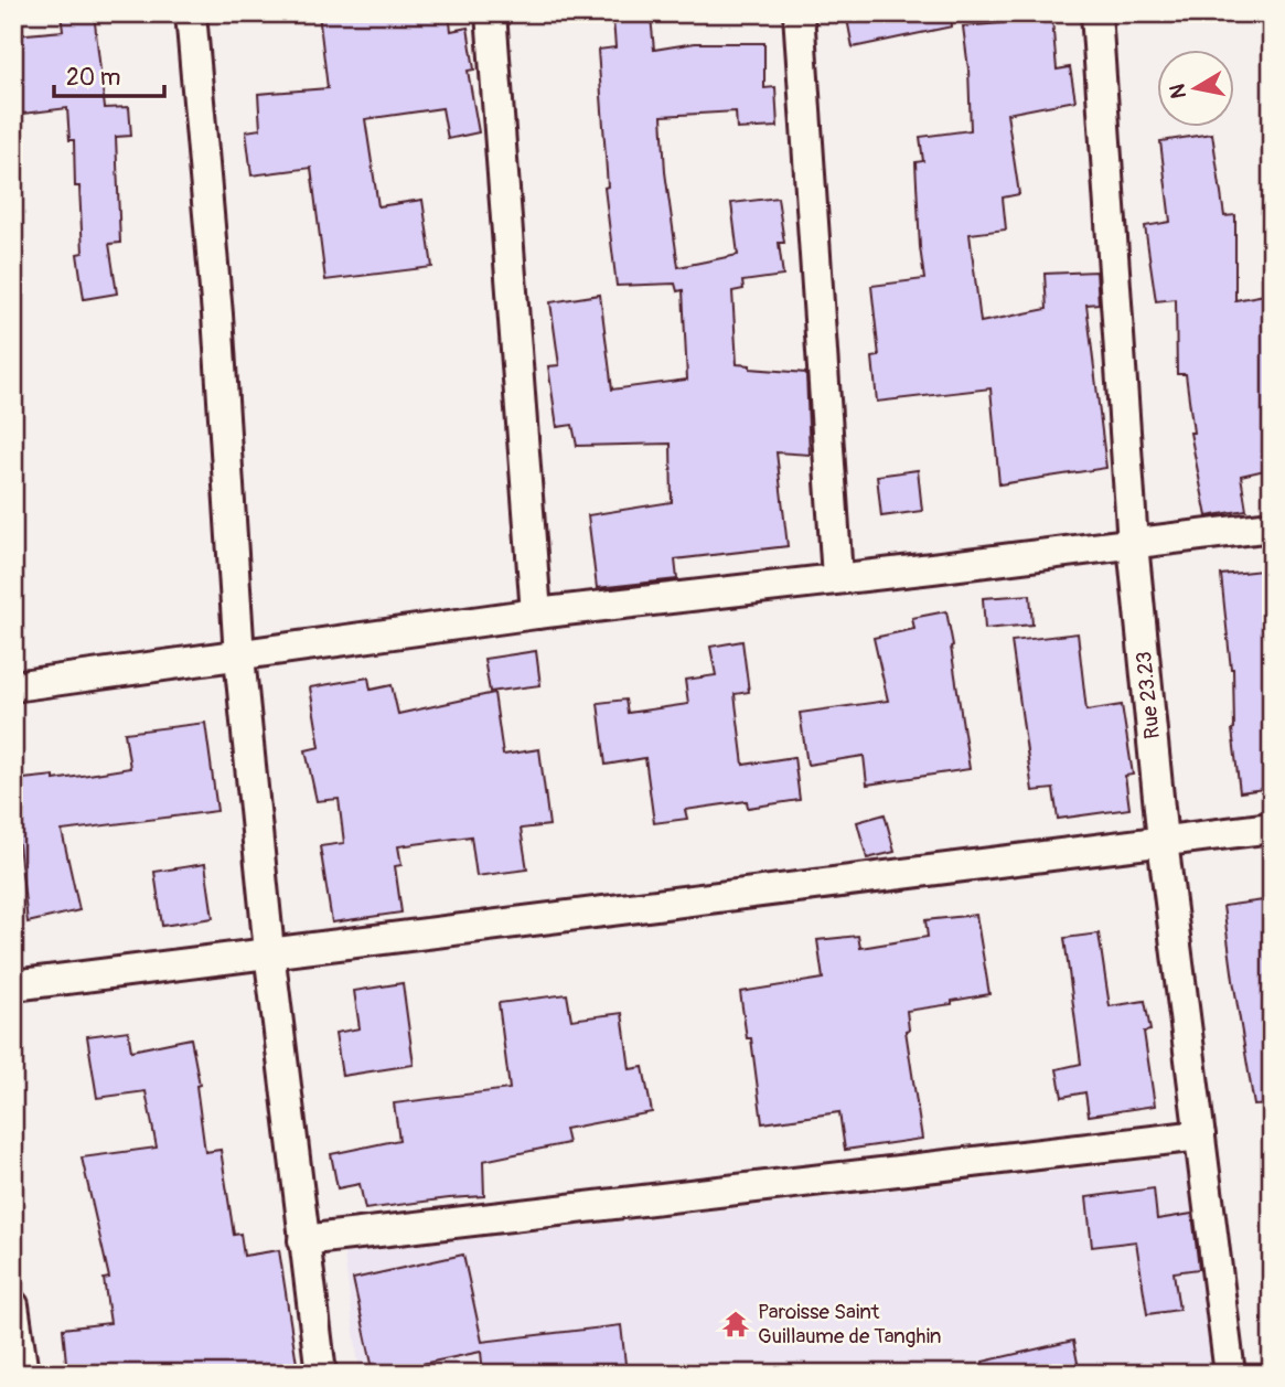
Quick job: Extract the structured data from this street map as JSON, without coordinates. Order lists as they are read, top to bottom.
{
  "streets": {
    "street": ["Rue 23.23"]
  },
  "places": {
    "temple": ["Paroisse Saint Guillaume de Tanghin"]
  },
  "scale_bar": "20 m",
  "north": "left"
}
